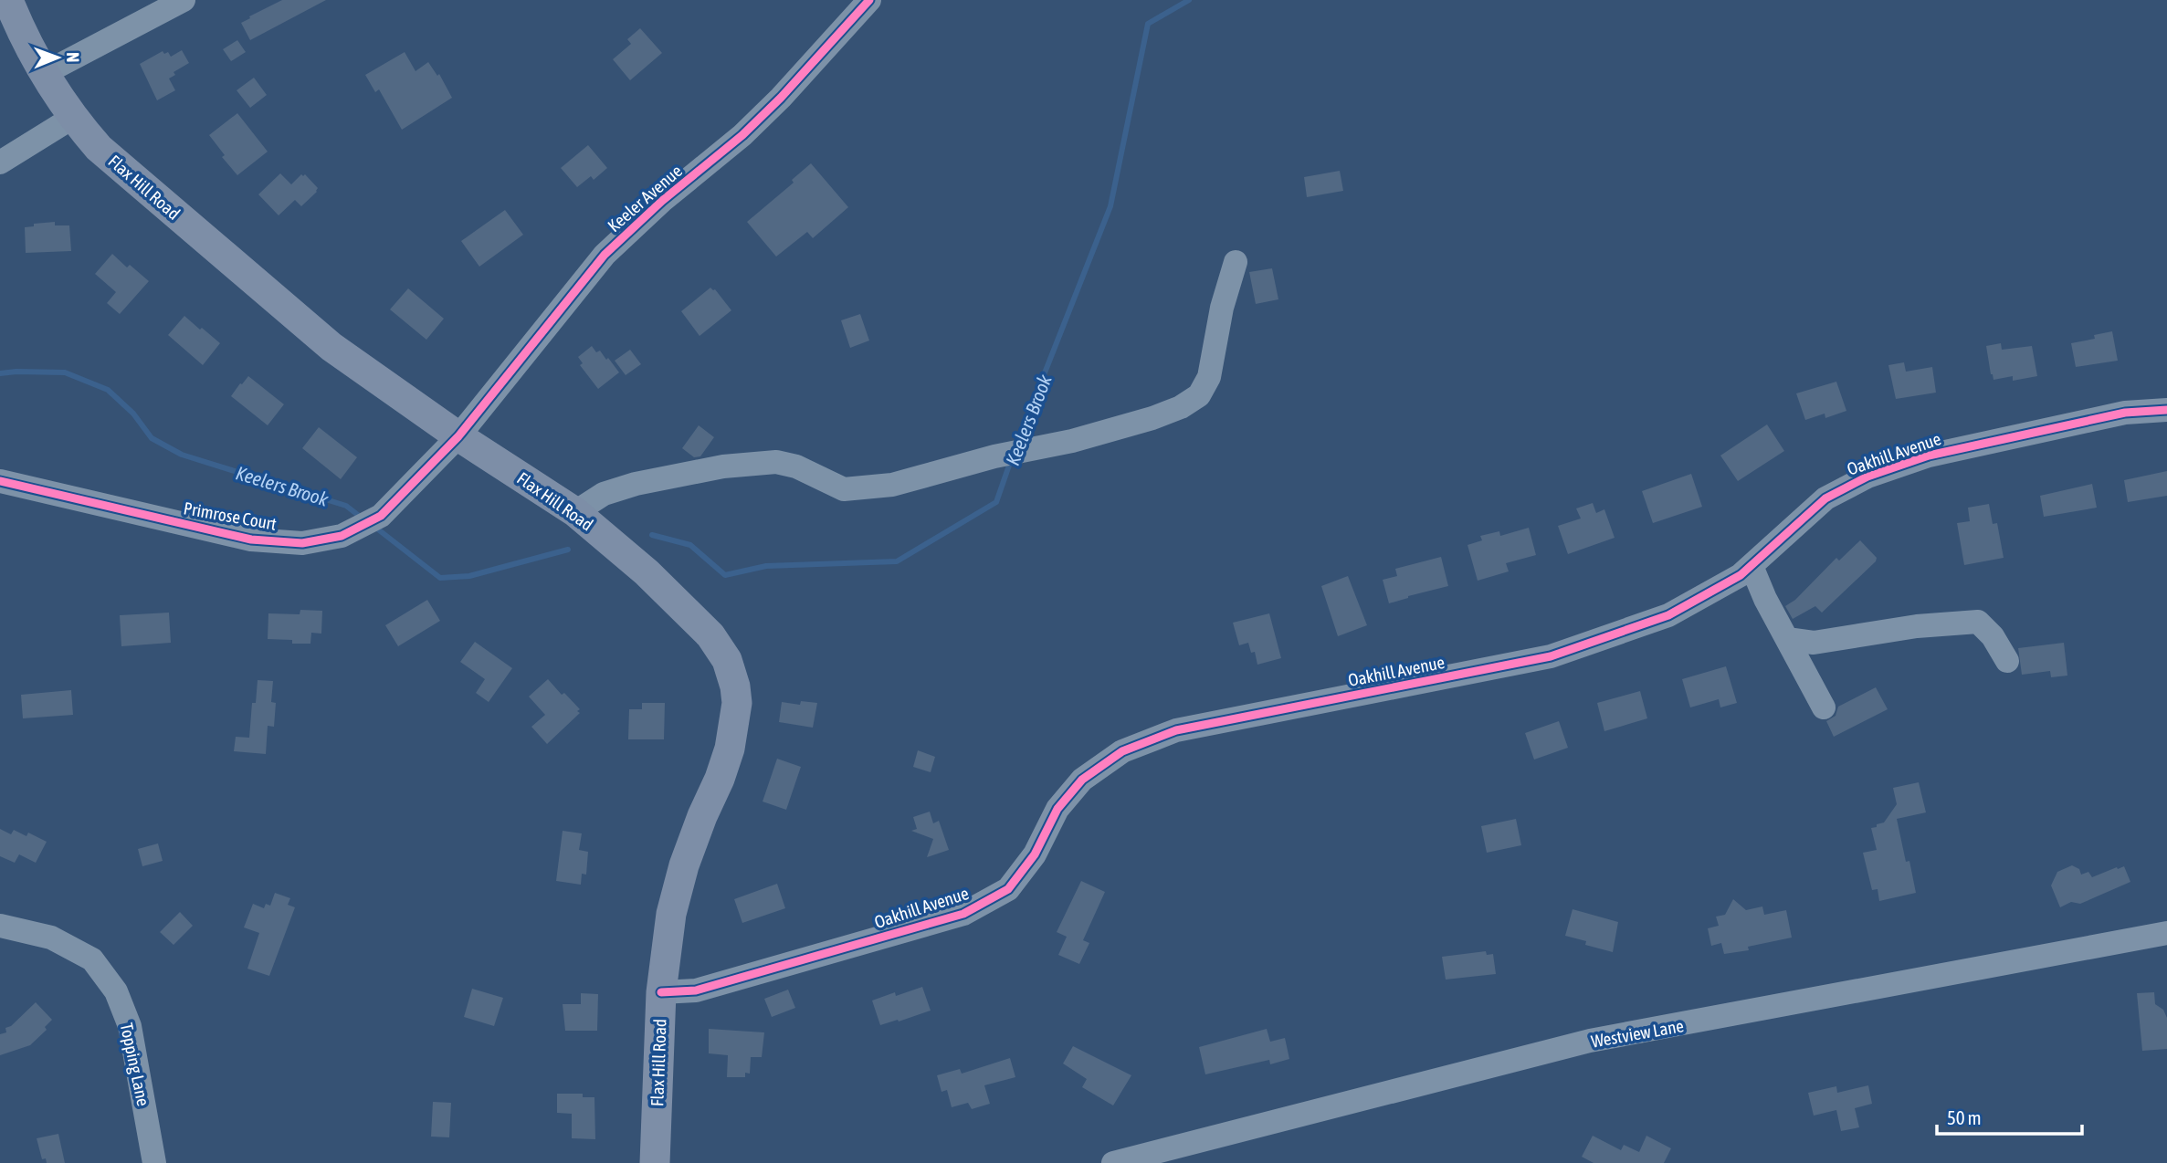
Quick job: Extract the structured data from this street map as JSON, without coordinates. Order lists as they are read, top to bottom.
{
  "streets": {
    "main road": ["Flax Hill Road"],
    "street": [
      "Keeler Avenue",
      "Oakhill Avenue",
      "Primrose Court",
      "Westview Lane",
      "Topping Lane"
    ]
  },
  "crossings": [
    ["Flax Hill Road", "Keeler Avenue"],
    ["Flax Hill Road", "Oakhill Avenue"],
    ["Flax Hill Road", "Primrose Court"],
    ["Keeler Avenue", "Primrose Court"]
  ],
  "water": ["Keelers Brook"],
  "scale_bar": "50 m",
  "north": "right"
}
